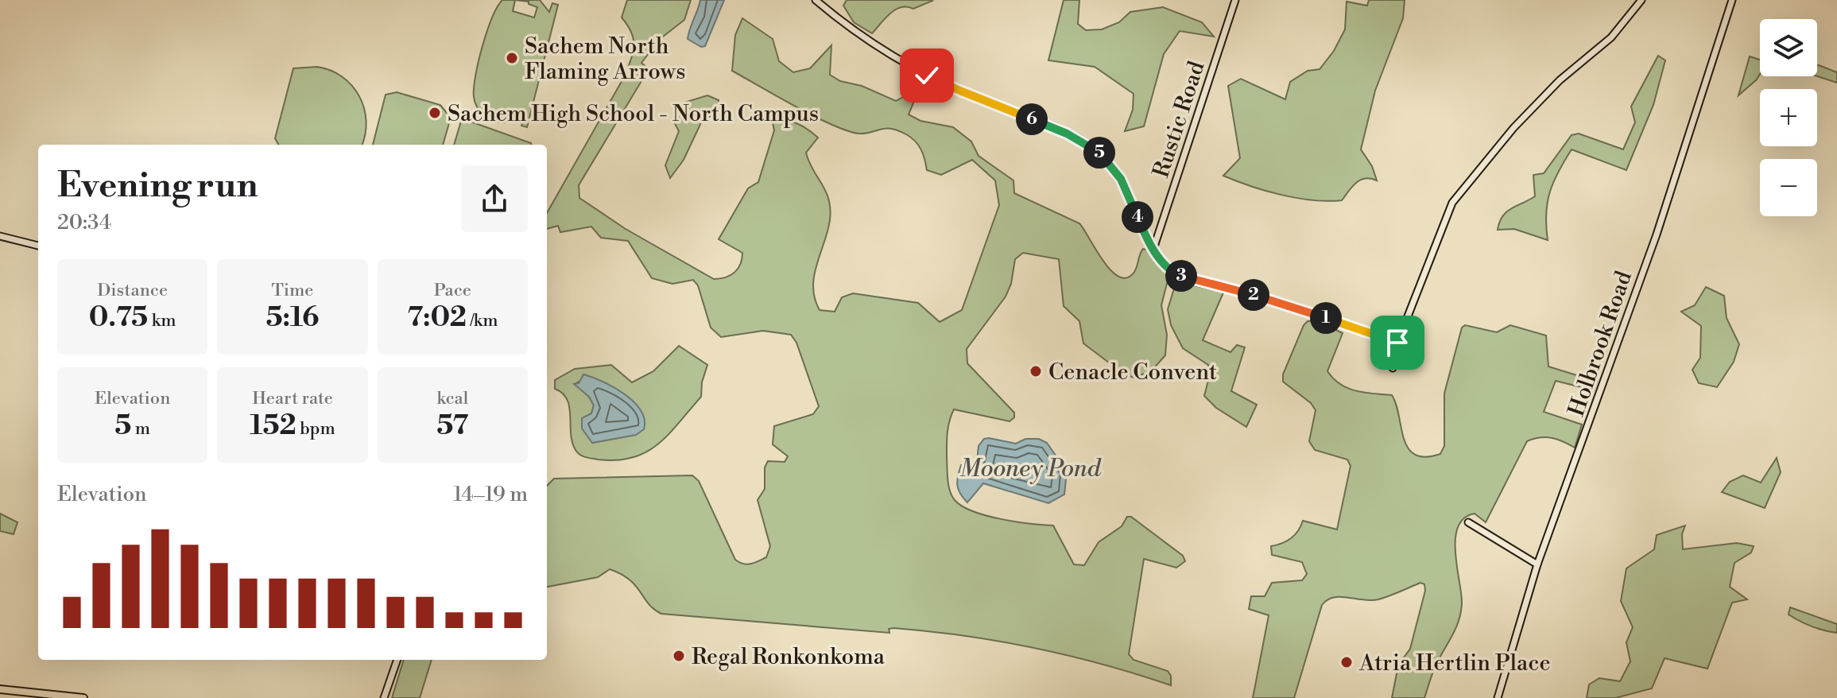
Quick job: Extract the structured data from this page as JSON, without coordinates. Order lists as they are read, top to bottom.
{
  "streets": {
    "street": ["Rustic Road", "Holbrook Road"]
  },
  "water": ["Mooney Pond"],
  "places": [
    "Sachem North Flaming Arrows",
    "Sachem High School - North Campus",
    "Cenacle Convent",
    "Regal Ronkonkoma",
    "Atria Hertlin Place"
  ],
  "page": {
    "map_buttons": ["+", "−"],
    "pins": [
      "6",
      "5",
      "4",
      "3",
      "2",
      "1"
    ],
    "heading": ["Evening run", "20:34"],
    "stats": [
      ["Distance", "0.75 km"],
      ["Time", "5:16"],
      ["Pace", "7:02 /km"],
      ["Elevation", "5 m"],
      ["Heart rate", "152 bpm"],
      ["kcal", "57"]
    ],
    "chart": ["Elevation", "14–19 m"]
  }
}
